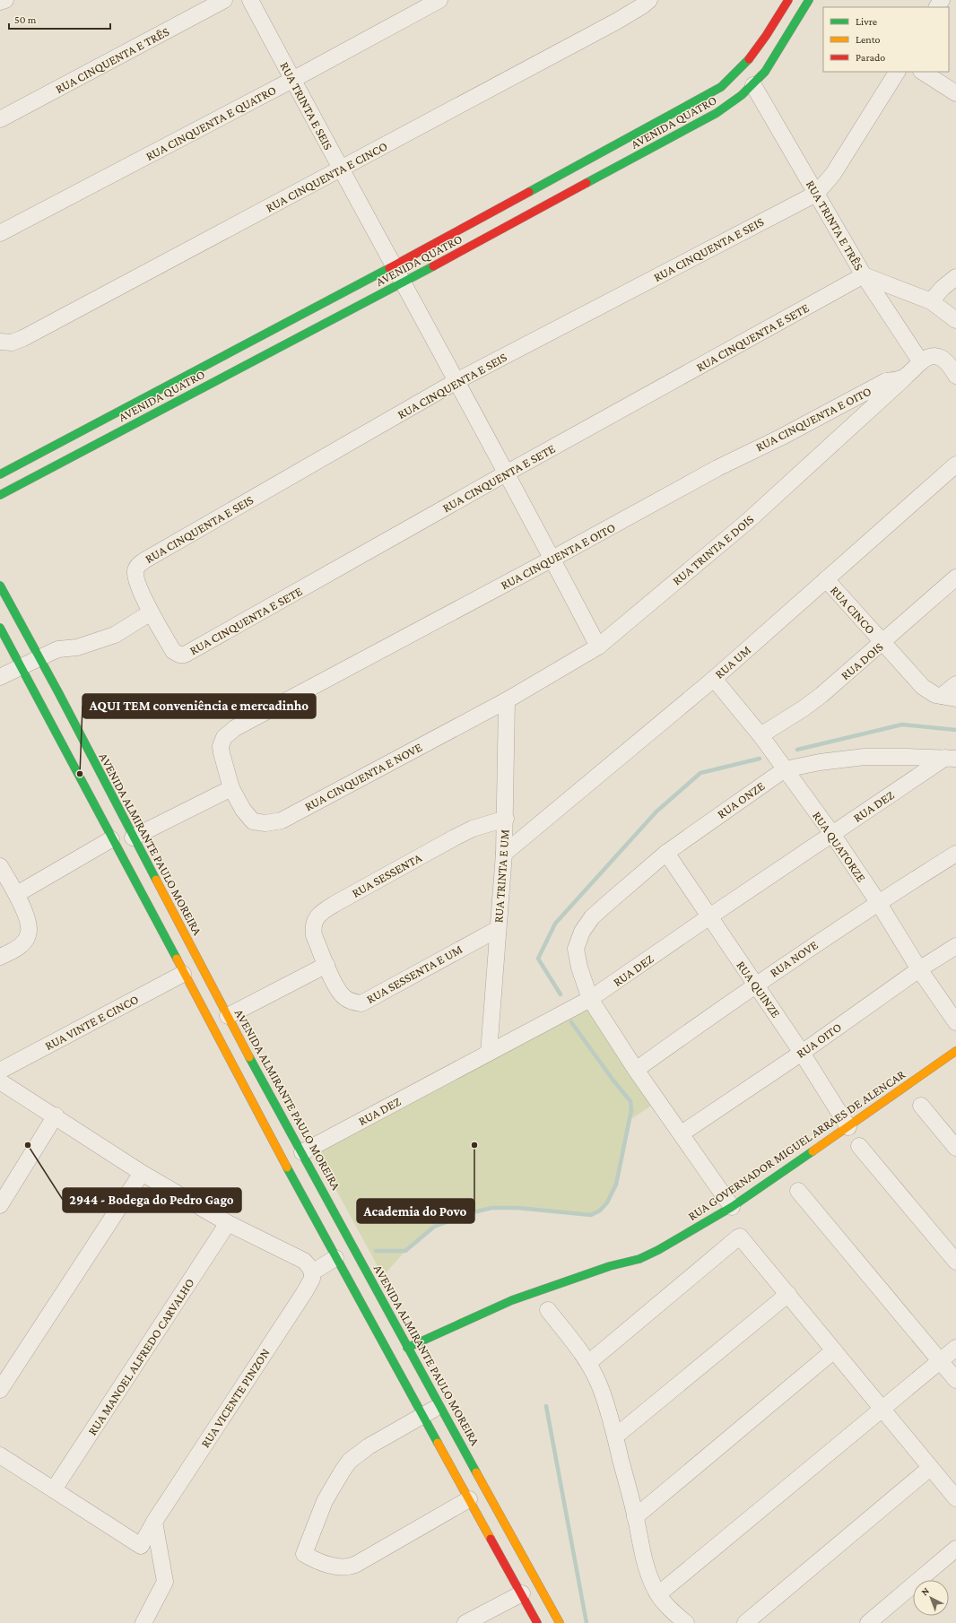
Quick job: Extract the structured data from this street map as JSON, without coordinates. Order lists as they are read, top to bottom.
{
  "streets": {
    "street": [
      "RUA CINQUENTA E TRÊS",
      "RUA TRINTA E SEIS",
      "AVENIDA QUATRO",
      "RUA CINQUENTA E QUATRO",
      "RUA CINQUENTA E CINCO",
      "RUA TRINTA E TRÊS",
      "RUA CINQUENTA E SEIS",
      "RUA CINQUENTA E SETE",
      "RUA CINQUENTA E OITO",
      "RUA TRINTA E DOIS",
      "RUA CINCO",
      "RUA DOIS",
      "RUA UM",
      "RUA CINQUENTA E NOVE",
      "RUA ONZE",
      "RUA DEZ",
      "AVENIDA ALMIRANTE PAULO MOREIRA",
      "RUA QUATORZE",
      "RUA SESSENTA",
      "RUA TRINTA E UM",
      "RUA NOVE",
      "RUA SESSENTA E UM",
      "RUA QUINZE",
      "RUA VINTE E CINCO",
      "RUA OITO",
      "RUA GOVERNADOR MIGUEL ARRAES DE ALENCAR",
      "RUA MANOEL ALFREDO CARVALHO",
      "RUA VICENTE PINZON"
    ]
  },
  "crossings": [
    ["RUA TRINTA E SEIS", "AVENIDA QUATRO"],
    ["RUA TRINTA E SEIS", "RUA CINQUENTA E QUATRO"],
    ["RUA TRINTA E SEIS", "RUA CINQUENTA E CINCO"],
    ["RUA TRINTA E SEIS", "RUA CINQUENTA E SEIS"],
    ["RUA TRINTA E SEIS", "RUA CINQUENTA E SETE"],
    ["RUA TRINTA E SEIS", "RUA CINQUENTA E OITO"],
    ["RUA TRINTA E SEIS", "RUA TRINTA E DOIS"],
    ["AVENIDA QUATRO", "RUA TRINTA E TRÊS"],
    ["RUA TRINTA E TRÊS", "RUA CINQUENTA E SEIS"],
    ["RUA TRINTA E TRÊS", "RUA CINQUENTA E SETE"],
    ["RUA CINQUENTA E SEIS", "RUA CINQUENTA E SETE"],
    ["RUA CINQUENTA E OITO", "RUA TRINTA E DOIS"],
    ["RUA CINQUENTA E OITO", "RUA CINQUENTA E NOVE"],
    ["RUA TRINTA E DOIS", "RUA CINQUENTA E NOVE"],
    ["RUA TRINTA E DOIS", "RUA TRINTA E UM"],
    ["RUA CINCO", "RUA DOIS"],
    ["RUA CINCO", "RUA UM"],
    ["RUA DOIS", "RUA QUATORZE"],
    ["RUA UM", "RUA QUATORZE"],
    ["RUA UM", "RUA TRINTA E UM"],
    ["RUA CINQUENTA E NOVE", "RUA TRINTA E UM"],
    ["RUA ONZE", "RUA DEZ"],
    ["RUA ONZE", "RUA QUATORZE"],
    ["RUA ONZE", "RUA QUINZE"],
    ["RUA DEZ", "AVENIDA ALMIRANTE PAULO MOREIRA"],
    ["RUA DEZ", "RUA QUATORZE"],
    ["RUA DEZ", "RUA TRINTA E UM"],
    ["RUA DEZ", "RUA QUINZE"],
    ["AVENIDA ALMIRANTE PAULO MOREIRA", "RUA GOVERNADOR MIGUEL ARRAES DE ALENCAR"],
    ["RUA QUATORZE", "RUA NOVE"],
    ["RUA QUATORZE", "RUA OITO"],
    ["RUA SESSENTA", "RUA TRINTA E UM"],
    ["RUA SESSENTA", "RUA SESSENTA E UM"],
    ["RUA TRINTA E UM", "RUA SESSENTA E UM"],
    ["RUA NOVE", "RUA QUINZE"],
    ["RUA QUINZE", "RUA OITO"],
    ["RUA QUINZE", "RUA GOVERNADOR MIGUEL ARRAES DE ALENCAR"],
    ["RUA MANOEL ALFREDO CARVALHO", "RUA VICENTE PINZON"]
  ],
  "places": ["AQUI TEM conveniência e mercadinho", "2944 - Bodega do Pedro Gago", "Academia do Povo"],
  "legend": ["Livre", "Lento", "Parado"],
  "scale_bar": "50 m",
  "north": "top left"
}
